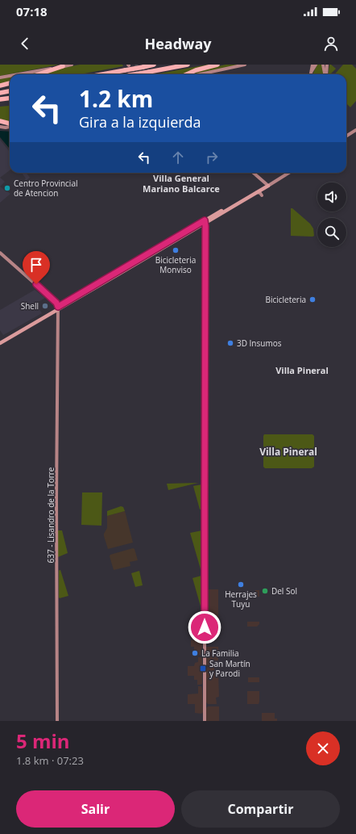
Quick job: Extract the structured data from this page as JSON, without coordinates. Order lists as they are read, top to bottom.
{
  "streets": {
    "street": ["637 - Lisandro de la Torre"]
  },
  "districts": ["Villa General Mariano Balcarce", "Villa Pineral", "Villa Pineral"],
  "places": {
    "other": [
      "Centro Provincial de Atencion",
      "Bicicleteria Monviso",
      "Bicicleteria",
      "Shell",
      "3D Insumos",
      "Herrajes Tuyu",
      "Del Sol",
      "La Familia"
    ],
    "transit": ["San Martín y Parodi"]
  },
  "page": {
    "status": "07:18",
    "header": "Headway",
    "turn": ["1.2 km", "Gira a la izquierda"],
    "heading": ["5 min", "1.8 km · 07:23"],
    "buttons": ["Salir", "Compartir"]
  }
}
